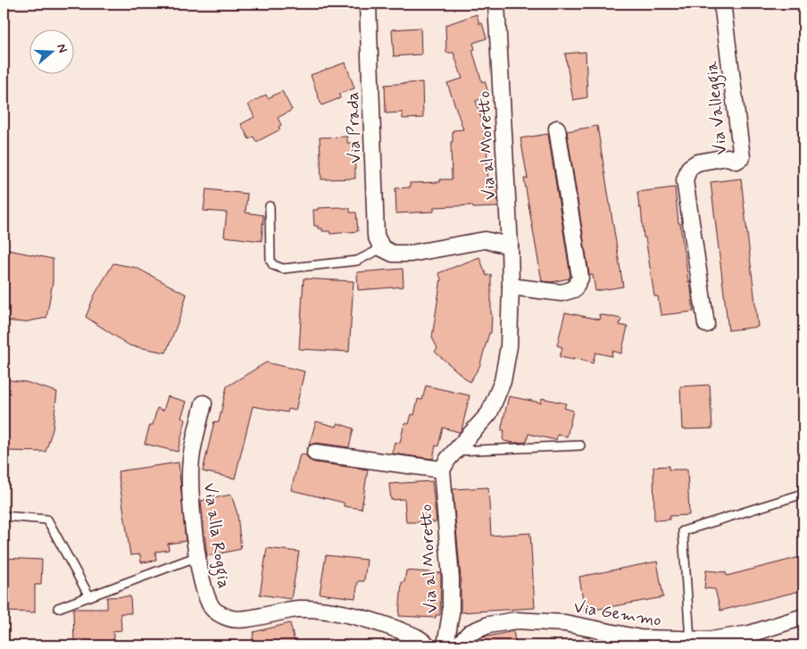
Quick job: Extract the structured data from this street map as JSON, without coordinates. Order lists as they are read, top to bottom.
{
  "streets": {
    "street": [
      "Via Valleggia",
      "Via Prada",
      "Via al Moretto",
      "Via alla Roggia",
      "Via Gemmo"
    ]
  },
  "north": "right"
}
